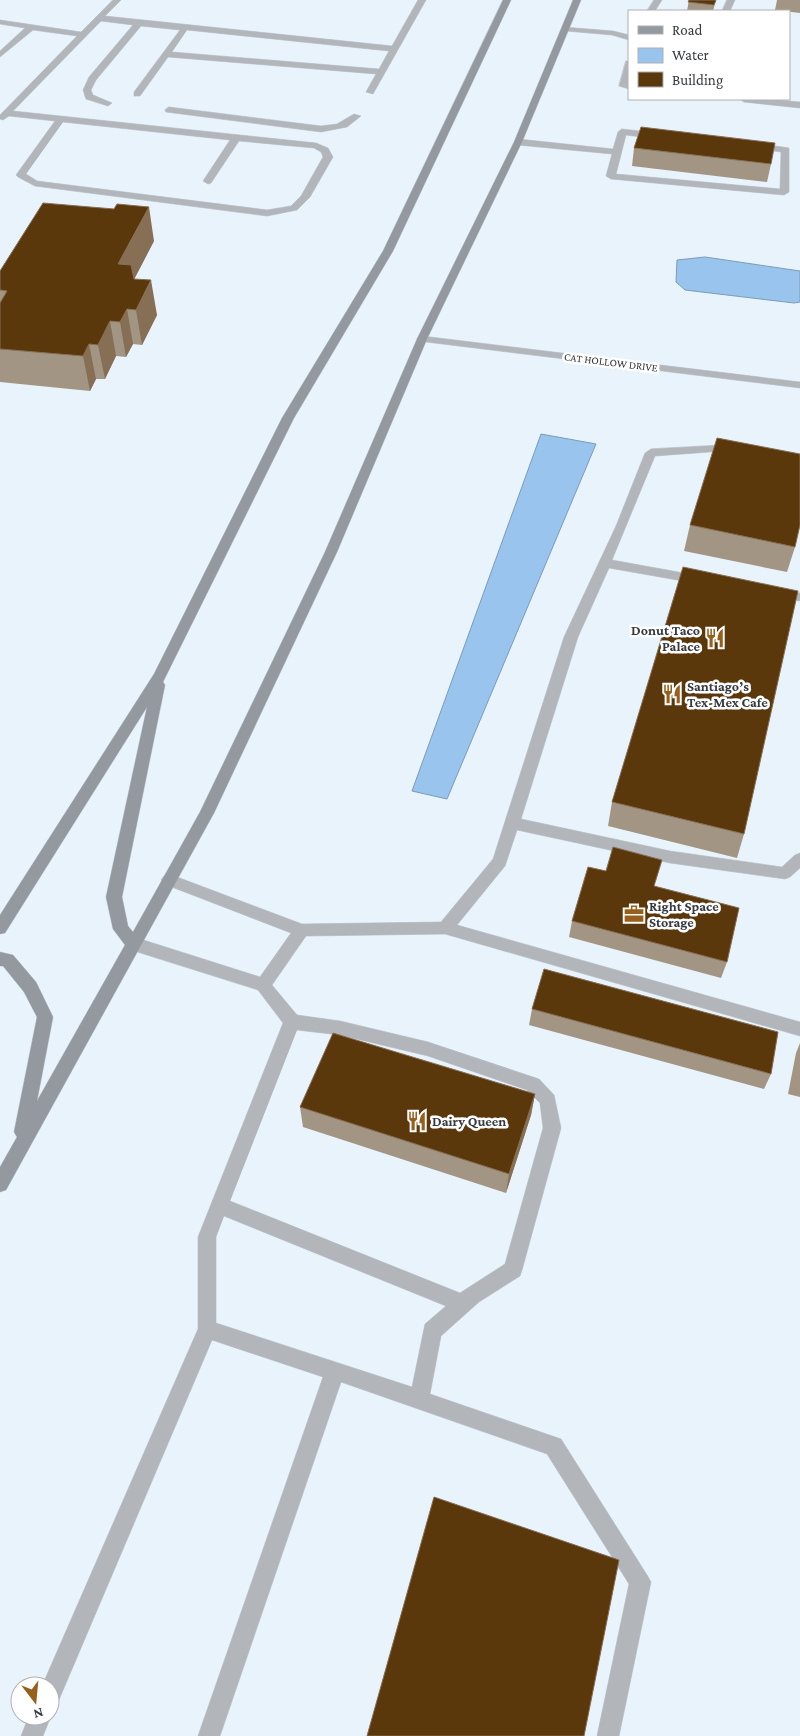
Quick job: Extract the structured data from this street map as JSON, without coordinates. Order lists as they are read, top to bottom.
{
  "streets": {
    "street": ["CAT HOLLOW DRIVE"]
  },
  "places": {
    "restaurant": ["Donut Taco Palace", "Santiago’s Tex-Mex Cafe", "Dairy Queen"],
    "office": ["Right Space Storage"]
  },
  "legend": ["Road", "Water", "Building"],
  "north": "bottom"
}
